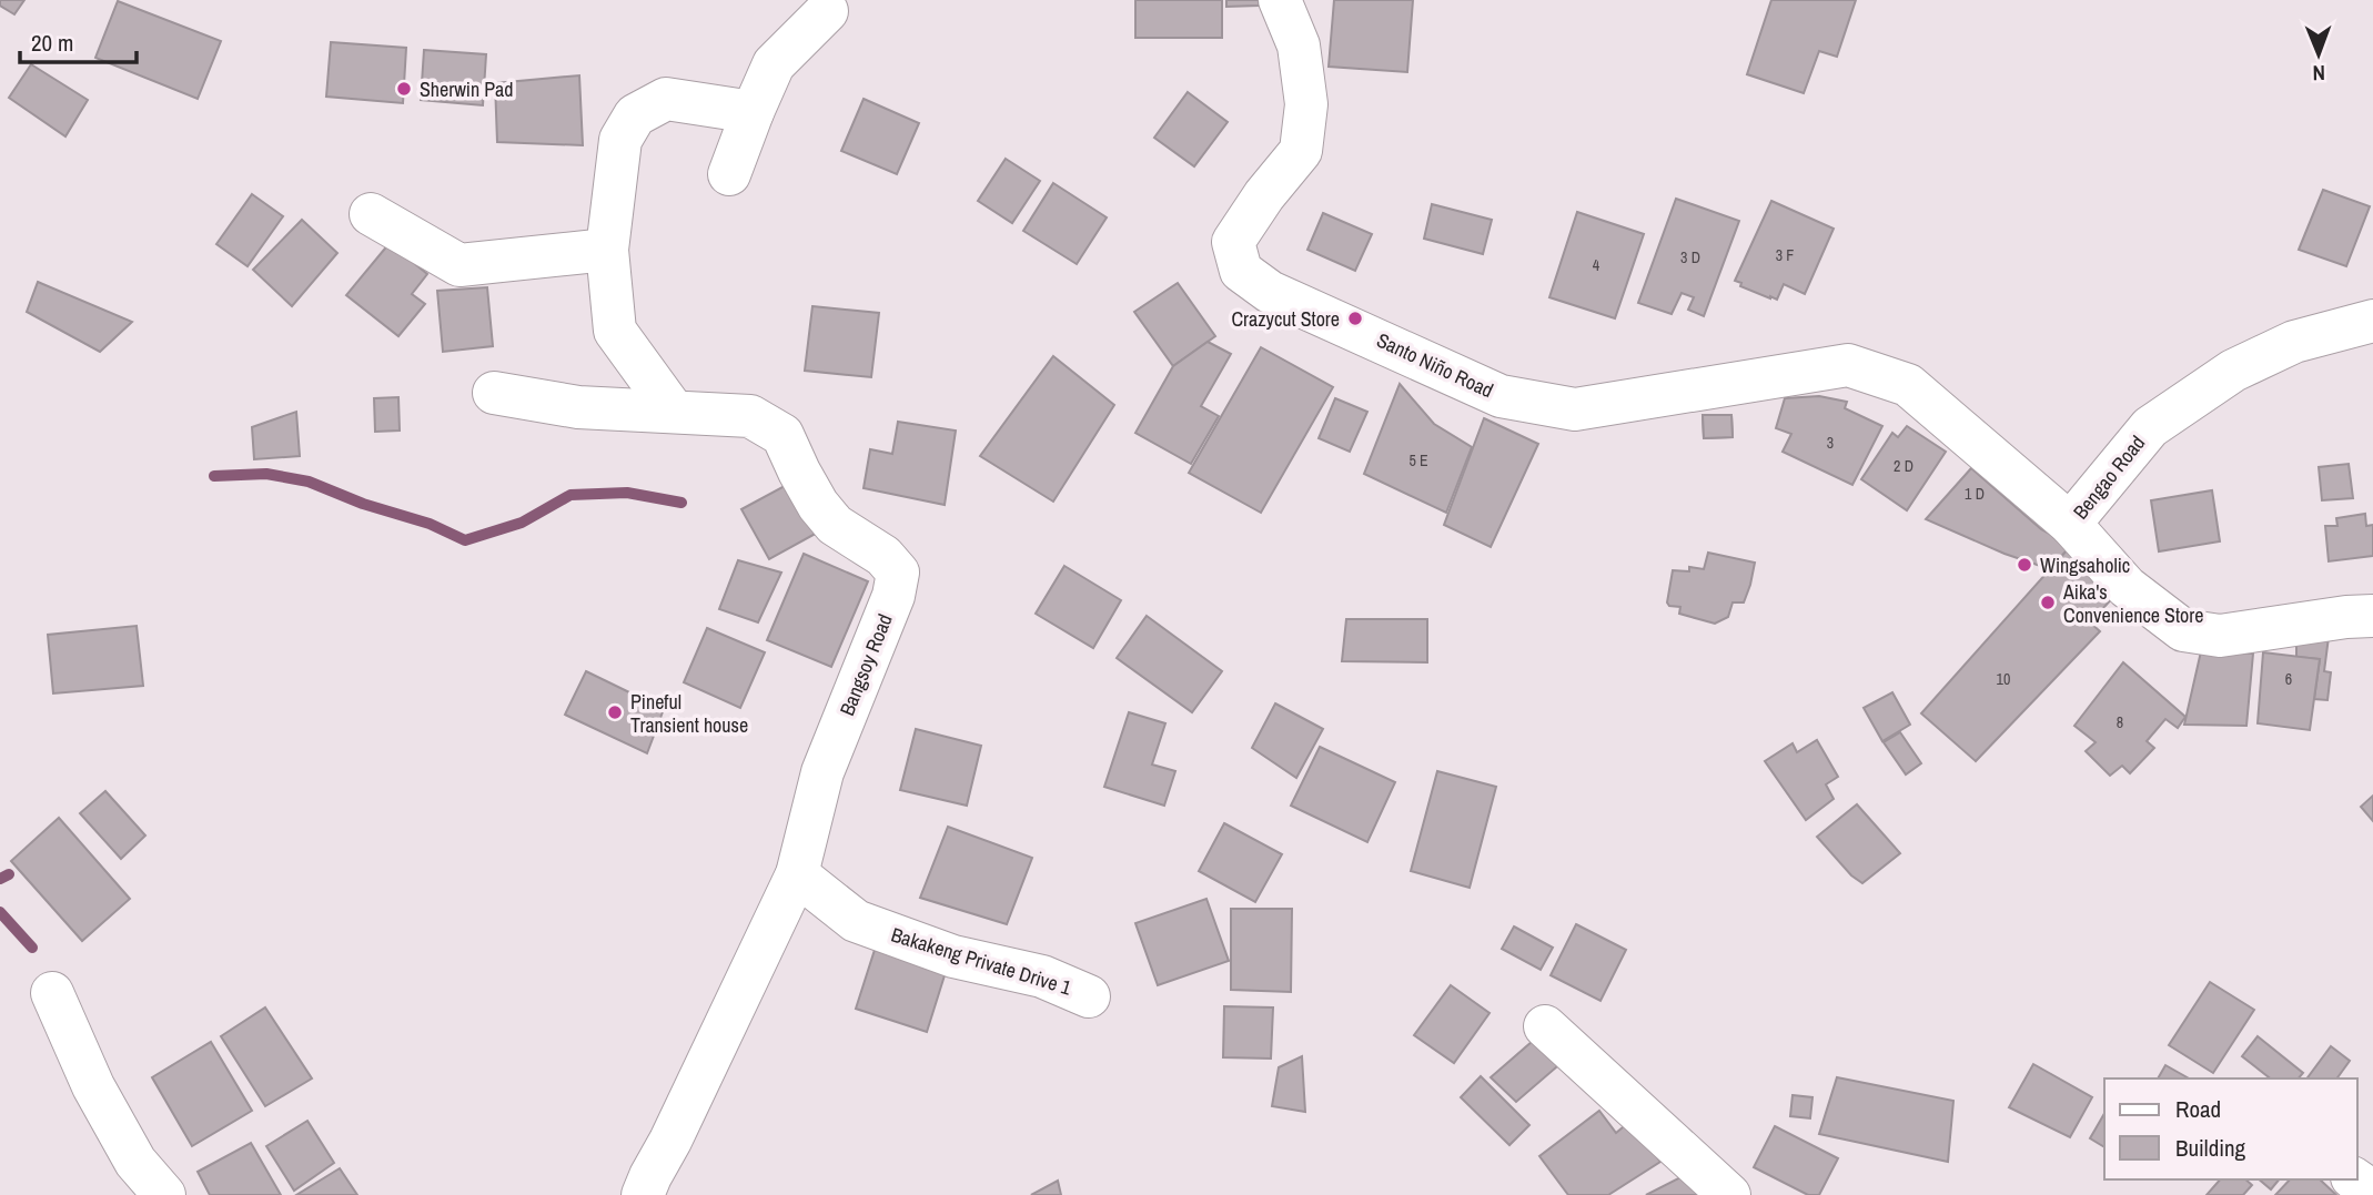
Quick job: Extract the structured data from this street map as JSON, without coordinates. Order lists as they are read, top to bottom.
{
  "streets": {
    "street": [
      "Santo Niño Road",
      "Bengao Road",
      "Bangsoy Road",
      "Bakakeng Private Drive 1"
    ]
  },
  "crossings": [
    ["Santo Niño Road", "Bengao Road"],
    ["Bangsoy Road", "Bakakeng Private Drive 1"]
  ],
  "places": [
    "Sherwin Pad",
    "Crazycut Store",
    "Wingsaholic",
    "Aika's Convenience Store",
    "Pineful Transient house"
  ],
  "house_numbers": [
    "3 F",
    "3 D",
    "4",
    "3",
    "5 E",
    "2 D",
    "1 D",
    "10",
    "6",
    "8"
  ],
  "legend": ["Road", "Building"],
  "scale_bar": "20 m",
  "north": "bottom"
}
